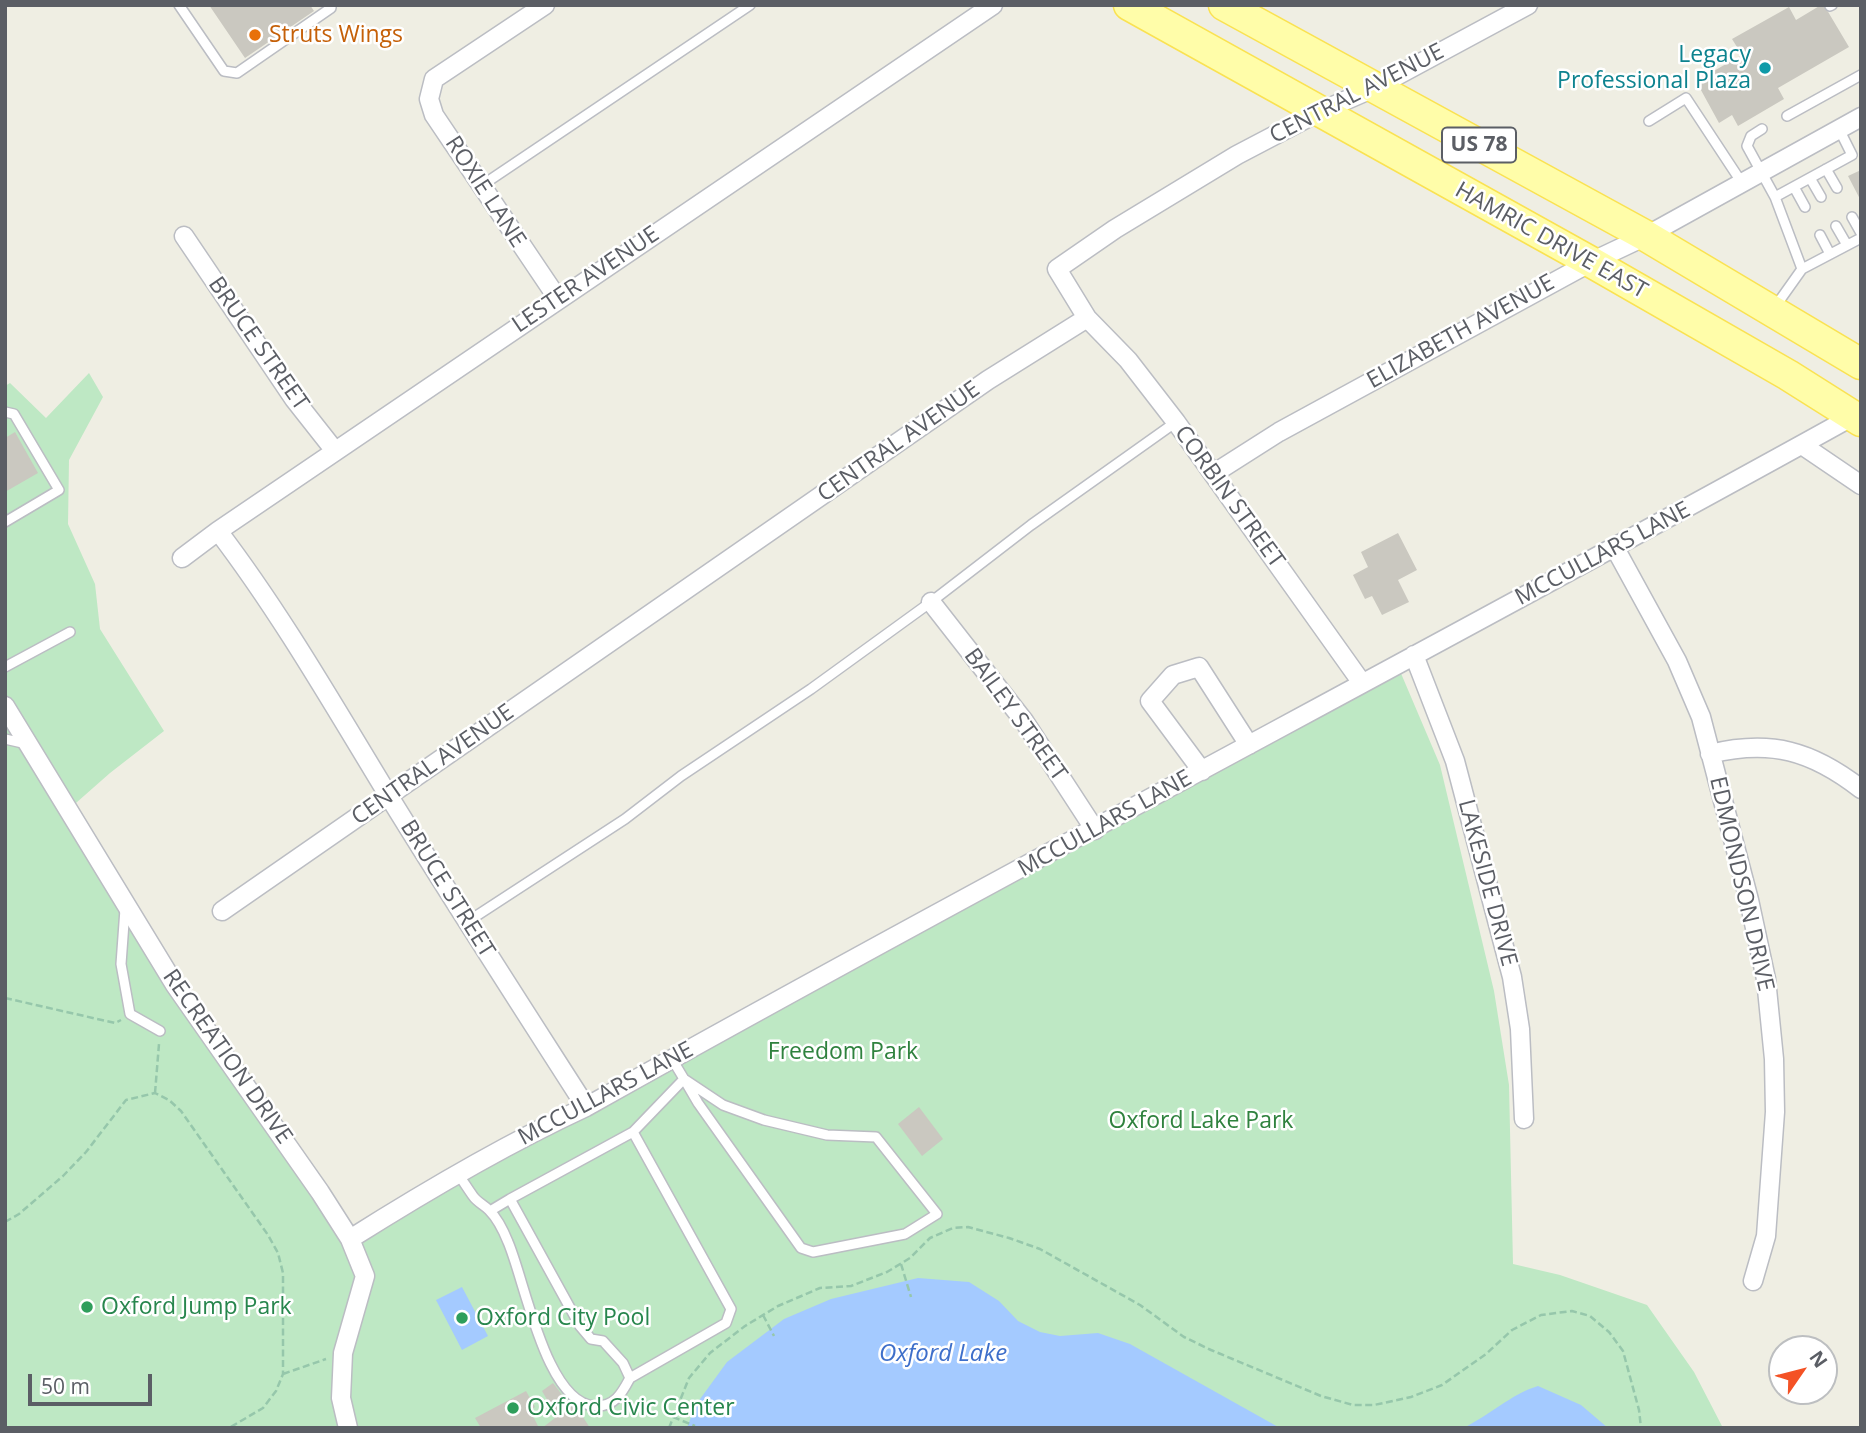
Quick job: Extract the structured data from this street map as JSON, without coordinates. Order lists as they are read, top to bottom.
{
  "streets": {
    "main road": ["US 78", "HAMRIC DRIVE EAST"],
    "street": [
      "CENTRAL AVENUE",
      "ROXIE LANE",
      "LESTER AVENUE",
      "ELIZABETH AVENUE",
      "BRUCE STREET",
      "CORBIN STREET",
      "MCCULLARS LANE",
      "BAILEY STREET",
      "LAKESIDE DRIVE",
      "EDMONDSON DRIVE",
      "RECREATION DRIVE"
    ]
  },
  "crossings": [
    ["CENTRAL AVENUE", "US 78"],
    ["CENTRAL AVENUE", "HAMRIC DRIVE EAST"],
    ["CENTRAL AVENUE", "BRUCE STREET"],
    ["CENTRAL AVENUE", "CORBIN STREET"],
    ["US 78", "ELIZABETH AVENUE"],
    ["ROXIE LANE", "LESTER AVENUE"],
    ["HAMRIC DRIVE EAST", "ELIZABETH AVENUE"],
    ["HAMRIC DRIVE EAST", "MCCULLARS LANE"],
    ["LESTER AVENUE", "BRUCE STREET"],
    ["ELIZABETH AVENUE", "CORBIN STREET"],
    ["BRUCE STREET", "MCCULLARS LANE"],
    ["CORBIN STREET", "MCCULLARS LANE"],
    ["MCCULLARS LANE", "BAILEY STREET"],
    ["MCCULLARS LANE", "LAKESIDE DRIVE"],
    ["MCCULLARS LANE", "EDMONDSON DRIVE"],
    ["MCCULLARS LANE", "RECREATION DRIVE"]
  ],
  "water": ["Oxford Lake"],
  "parks": ["Freedom Park", "Oxford Lake Park"],
  "places": [
    "Struts Wings",
    "Legacy Professional Plaza",
    "Oxford Jump Park",
    "Oxford City Pool",
    "Oxford Civic Center"
  ],
  "scale_bar": "50 m",
  "north": "top right"
}
